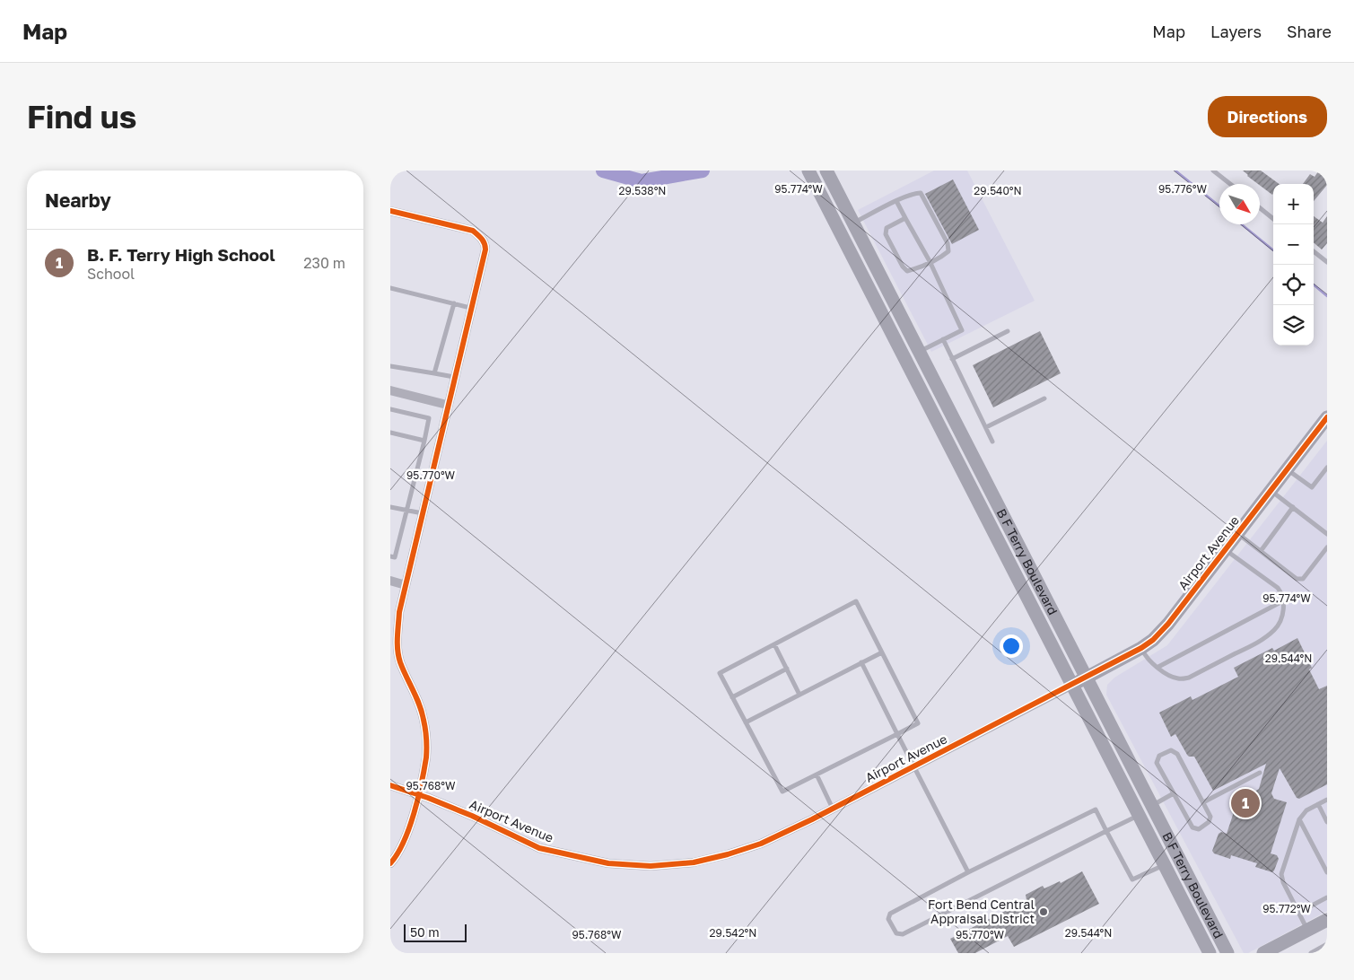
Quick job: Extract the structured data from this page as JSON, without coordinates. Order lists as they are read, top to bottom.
{
  "streets": {
    "main road": ["Airport Avenue", "B F Terry Boulevard"]
  },
  "crossings": [
    ["Airport Avenue", "B F Terry Boulevard"]
  ],
  "places": ["Fort Bend Central Appraisal District"],
  "scale_bar": "50 m",
  "north": "bottom right",
  "page": {
    "header": "Map",
    "nav": ["Map", "Layers", "Share"],
    "buttons": "Directions",
    "title": "Find us",
    "heading": "Nearby",
    "map_buttons": ["+", "−"],
    "list": [
      {
        "mark": "1",
        "name": "B. F. Terry High School",
        "note": "School",
        "value": "230 m"
      }
    ],
    "pins": "1",
    "scale": "50 m"
  },
  "coordinates": [
    "95.774°W",
    "95.776°W",
    "29.540°N",
    "29.538°N",
    "95.770°W",
    "29.544°N",
    "95.768°W",
    "95.772°W",
    "29.542°N"
  ]
}
